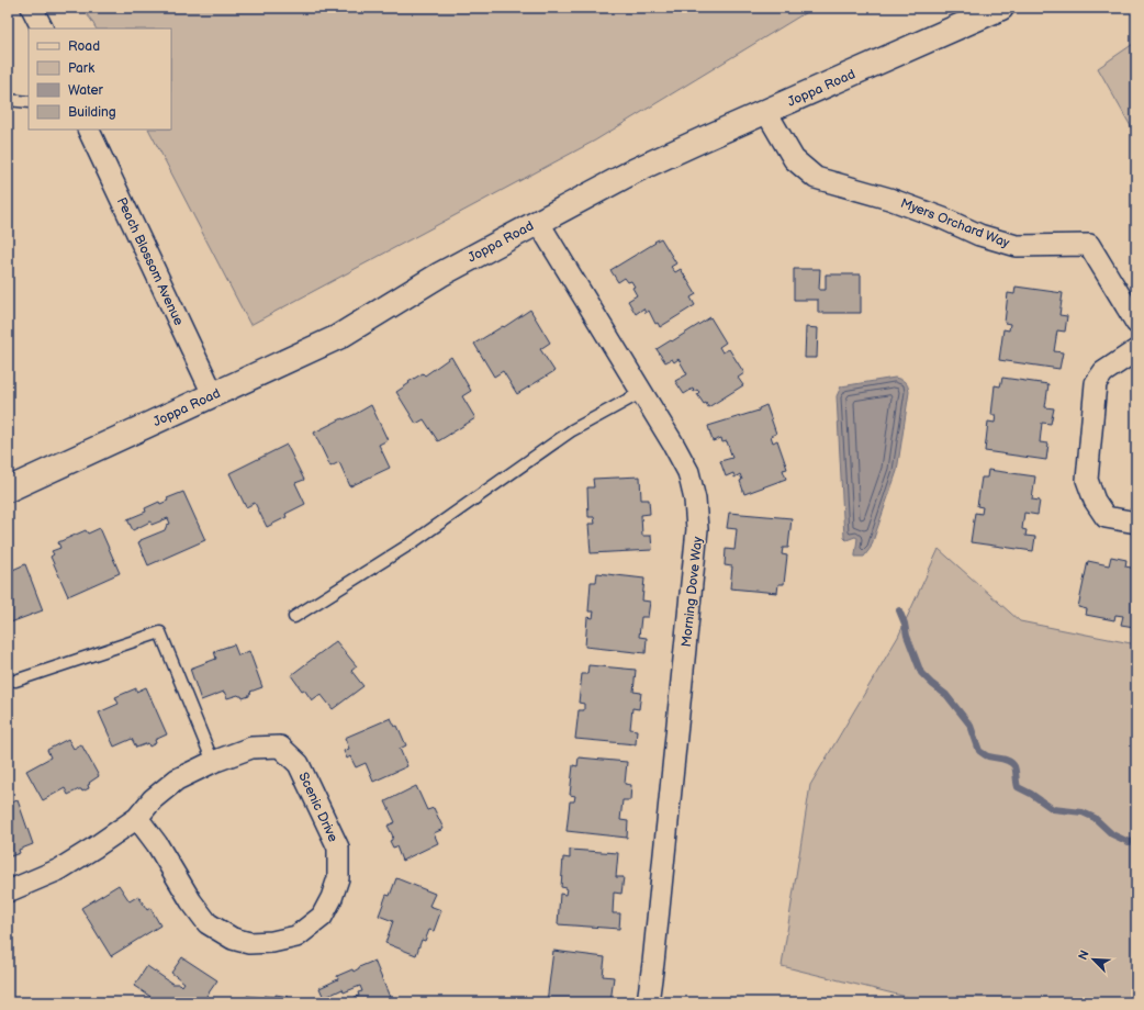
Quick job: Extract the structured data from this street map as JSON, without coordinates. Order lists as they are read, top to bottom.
{
  "streets": {
    "street": [
      "Joppa Road",
      "Myers Orchard Way",
      "Peach Blossom Avenue",
      "Morning Dove Way",
      "Scenic Drive"
    ]
  },
  "crossings": [
    ["Joppa Road", "Myers Orchard Way"],
    ["Joppa Road", "Peach Blossom Avenue"],
    ["Joppa Road", "Morning Dove Way"]
  ],
  "legend": [
    "Road",
    "Park",
    "Water",
    "Building"
  ],
  "north": "top left"
}
